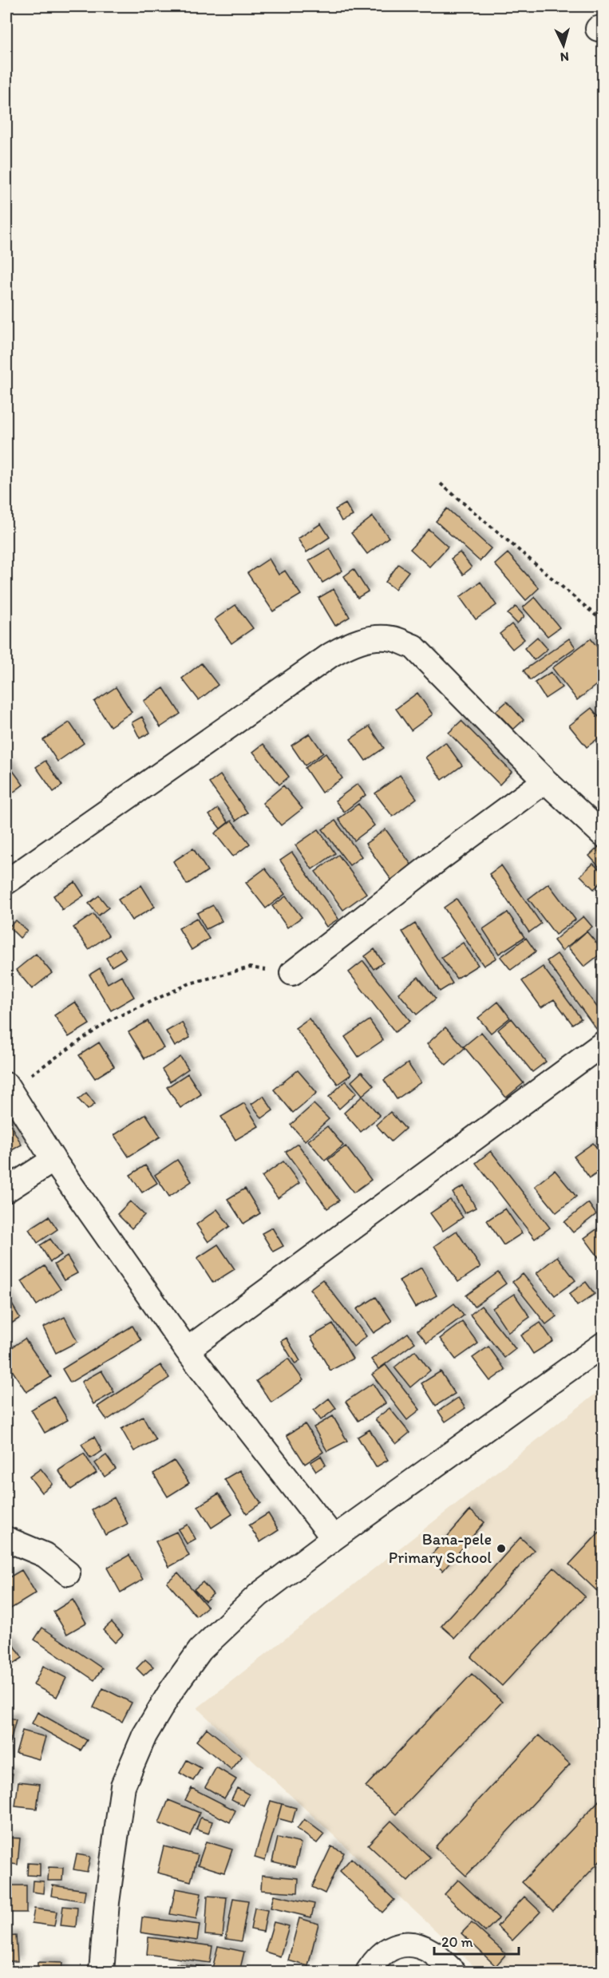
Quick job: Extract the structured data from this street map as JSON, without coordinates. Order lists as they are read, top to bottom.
{
  "places": ["Bana-pele Primary School"],
  "scale_bar": "20 m",
  "north": "bottom"
}
